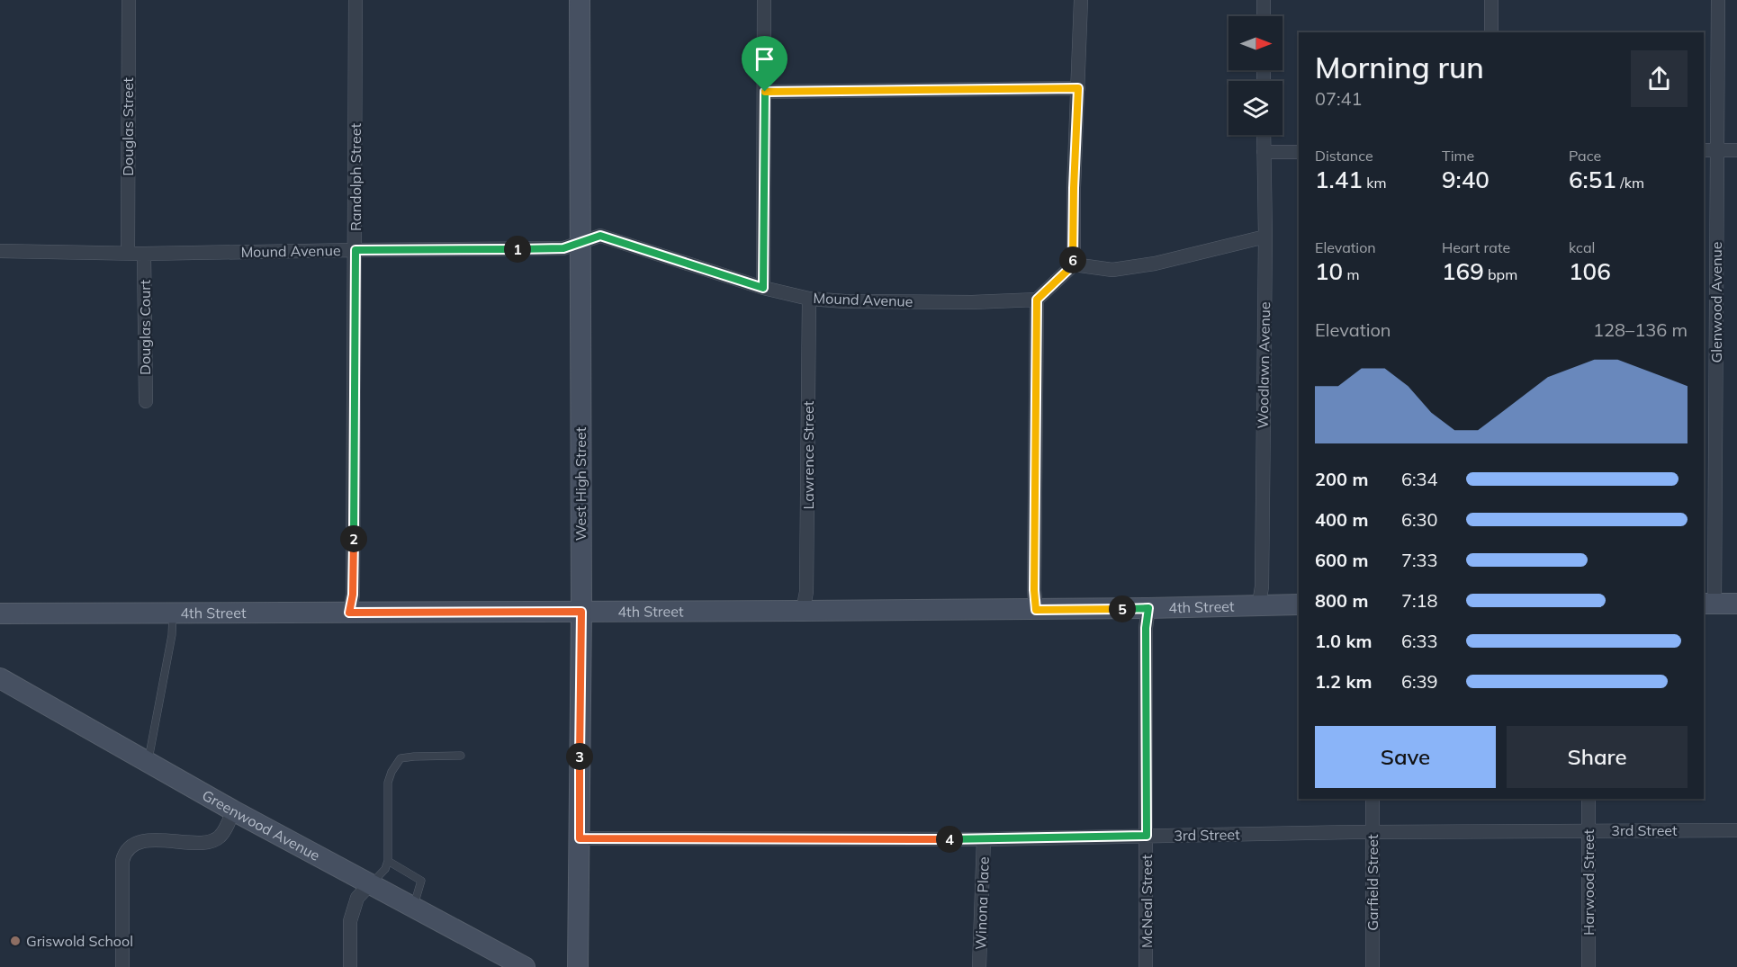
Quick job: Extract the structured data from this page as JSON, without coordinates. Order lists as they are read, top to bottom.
{
  "streets": {
    "street": [
      "Douglas Street",
      "Randolph Street",
      "Mound Avenue",
      "Glenwood Avenue",
      "Douglas Court",
      "Woodlawn Avenue",
      "Lawrence Street",
      "West High Street",
      "4th Street",
      "Greenwood Avenue",
      "3rd Street",
      "Garfield Street",
      "Harwood Street",
      "McNeal Street",
      "Winona Place"
    ]
  },
  "crossings": [
    ["Douglas Street", "Mound Avenue"],
    ["Randolph Street", "Mound Avenue"],
    ["Randolph Street", "4th Street"],
    ["Mound Avenue", "Douglas Court"],
    ["Mound Avenue", "Lawrence Street"],
    ["Mound Avenue", "West High Street"],
    ["Woodlawn Avenue", "4th Street"],
    ["Lawrence Street", "4th Street"],
    ["West High Street", "4th Street"],
    ["West High Street", "3rd Street"],
    ["4th Street", "McNeal Street"],
    ["3rd Street", "Garfield Street"],
    ["3rd Street", "Harwood Street"],
    ["3rd Street", "McNeal Street"],
    ["3rd Street", "Winona Place"]
  ],
  "places": ["Griswold School"],
  "north": "right",
  "page": {
    "heading": ["Morning run", "07:41"],
    "stats": [
      ["Distance", "1.41 km"],
      ["Time", "9:40"],
      ["Pace", "6:51 /km"],
      ["Elevation", "10 m"],
      ["Heart rate", "169 bpm"],
      ["kcal", "106"]
    ],
    "pins": [
      "1",
      "6",
      "2",
      "5",
      "3",
      "4"
    ],
    "chart": ["Elevation", "128–136 m"],
    "list": [
      {
        "name": "200 m",
        "note": "6:34"
      },
      {
        "name": "400 m",
        "note": "6:30"
      },
      {
        "name": "600 m",
        "note": "7:33"
      },
      {
        "name": "800 m",
        "note": "7:18"
      },
      {
        "name": "1.0 km",
        "note": "6:33"
      },
      {
        "name": "1.2 km",
        "note": "6:39"
      }
    ],
    "buttons": ["Save", "Share"]
  }
}
